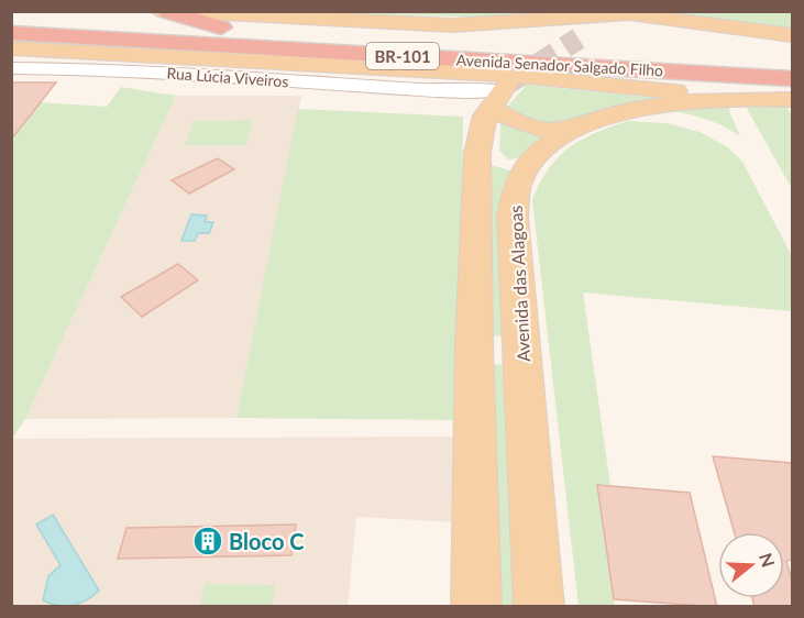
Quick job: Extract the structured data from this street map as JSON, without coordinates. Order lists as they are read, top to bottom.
{
  "streets": {
    "highway": ["BR-101", "Avenida Senador Salgado Filho"],
    "main road": ["Avenida das Alagoas"],
    "street": ["Rua Lúcia Viveiros"]
  },
  "crossings": [
    ["Avenida Senador Salgado Filho", "Avenida das Alagoas"]
  ],
  "places": {
    "building": ["Bloco C"]
  },
  "north": "right"
}
